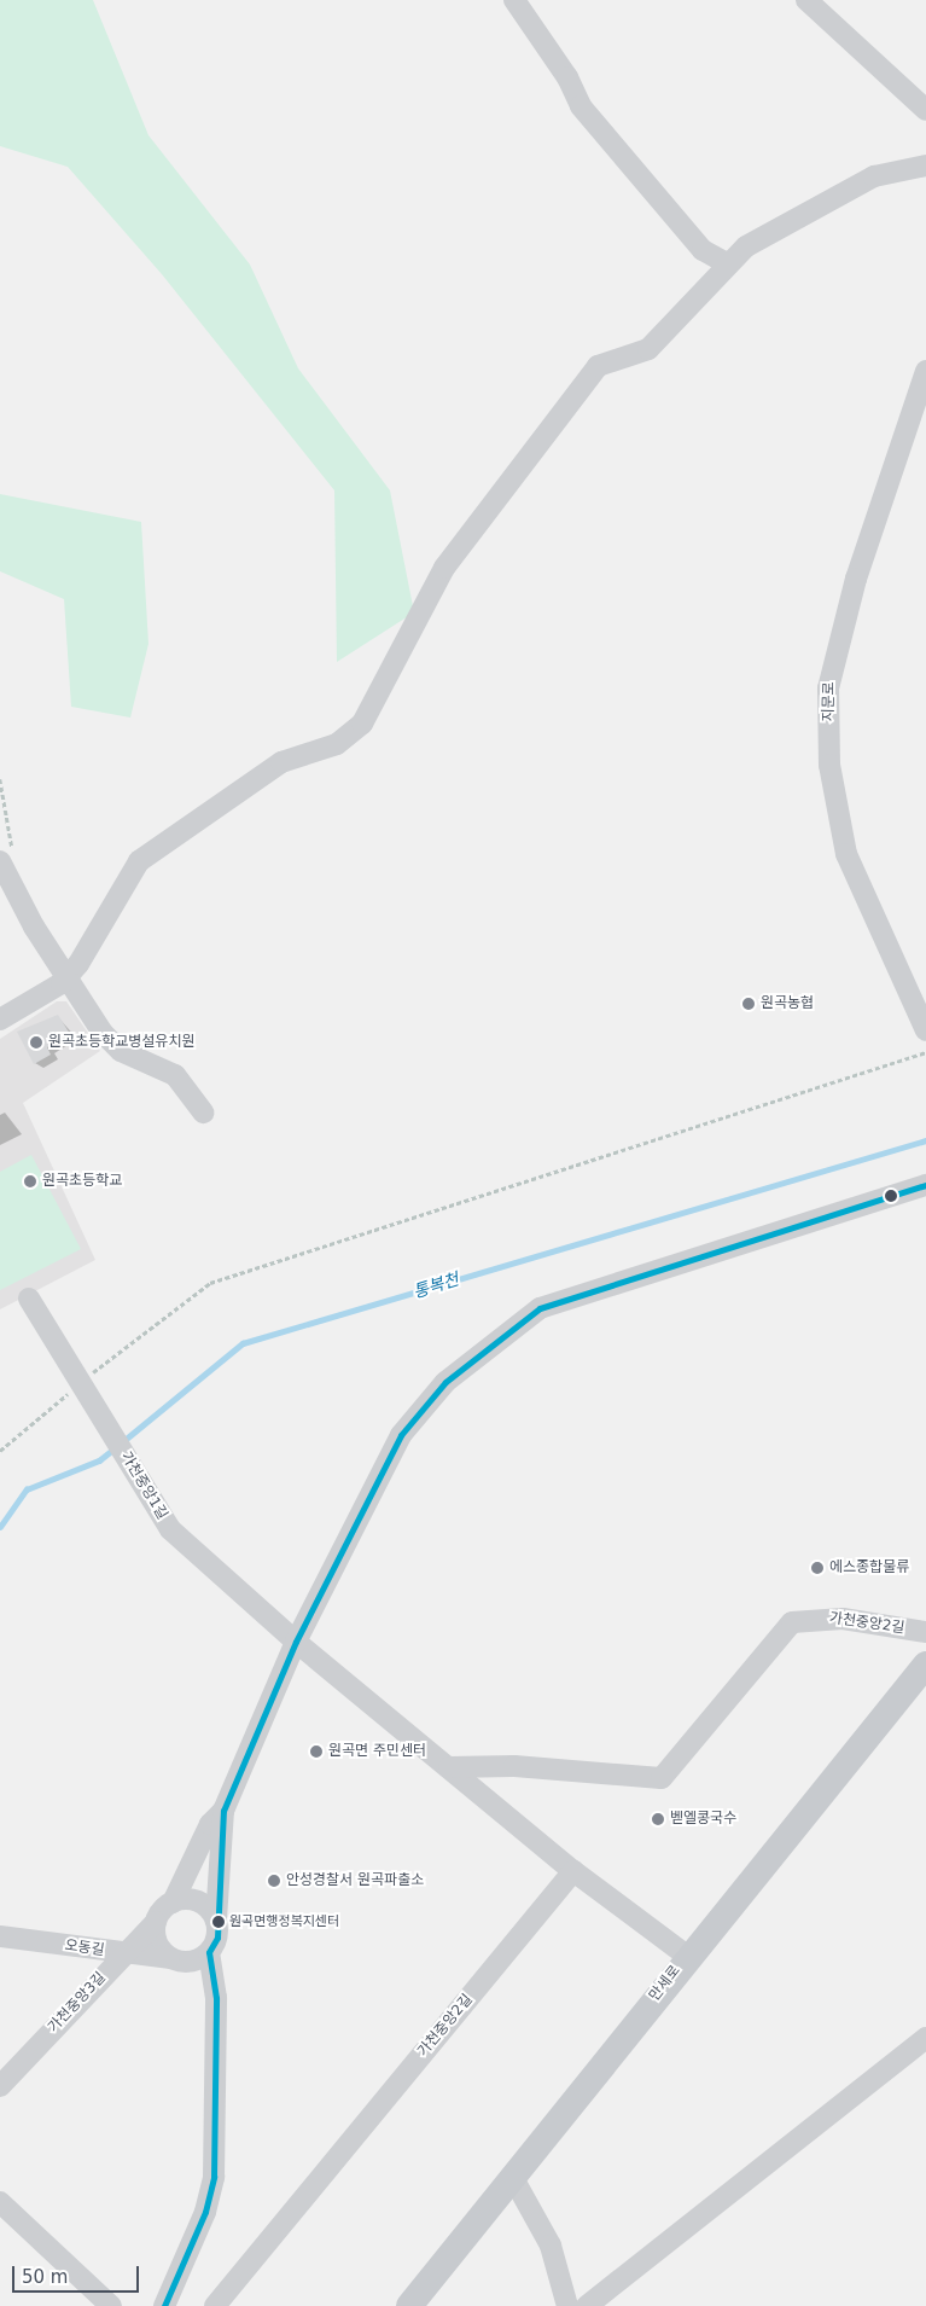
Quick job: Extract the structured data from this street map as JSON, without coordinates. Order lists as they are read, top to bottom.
{
  "streets": {
    "main road": ["만세로"],
    "street": [
      "지문로",
      "가천중앙1길",
      "가천중앙2길",
      "오동길",
      "가천중앙3길"
    ]
  },
  "crossings": [
    ["오동길", "가천중앙3길"]
  ],
  "water": ["통복천"],
  "places": [
    "원곡농협",
    "원곡초등학교병설유치원",
    "원곡초등학교",
    "에스종합물류",
    "원곡면 주민센터",
    "벧엘콩국수",
    "안성경찰서 원곡파출소",
    "원곡면행정복지센터"
  ],
  "scale_bar": "50 m"
}
